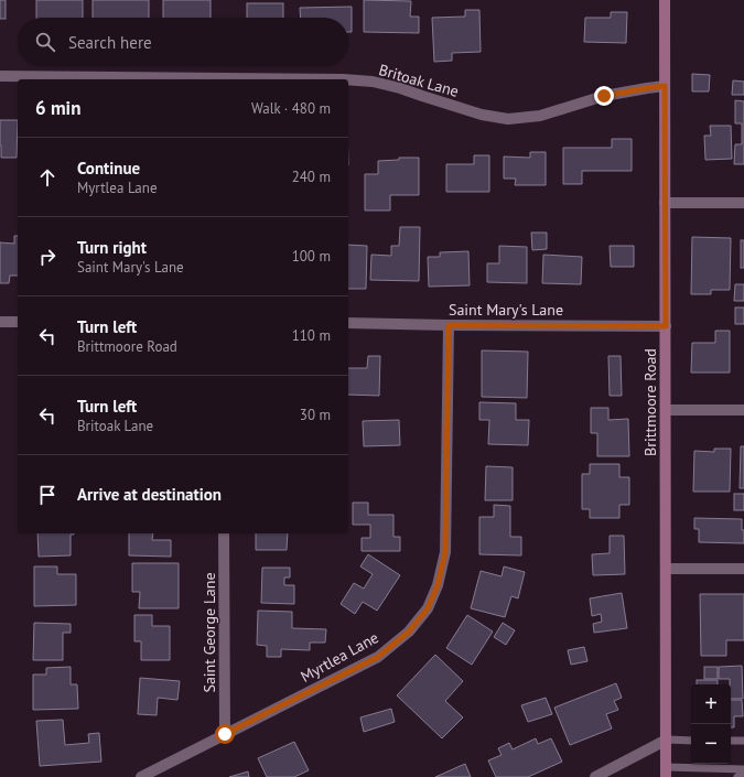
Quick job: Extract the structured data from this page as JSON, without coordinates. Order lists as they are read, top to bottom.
{
  "streets": {
    "street": [
      "Britoak Lane",
      "Saint Mary's Lane",
      "Brittmoore Road",
      "Saint George Lane",
      "Myrtlea Lane"
    ]
  },
  "crossings": [
    ["Britoak Lane", "Brittmoore Road"],
    ["Saint Mary's Lane", "Brittmoore Road"],
    ["Saint Mary's Lane", "Myrtlea Lane"],
    ["Saint George Lane", "Myrtlea Lane"]
  ],
  "page": {
    "search": "Search here",
    "heading": ["6 min", "Walk · 480 m"],
    "list": [
      ["Continue", "Myrtlea Lane", "240 m"],
      ["Turn right", "Saint Mary's Lane", "100 m"],
      ["Turn left", "Brittmoore Road", "110 m"],
      ["Turn left", "Britoak Lane", "30 m"],
      "Arrive at destination"
    ],
    "map_buttons": ["+", "−"]
  }
}
